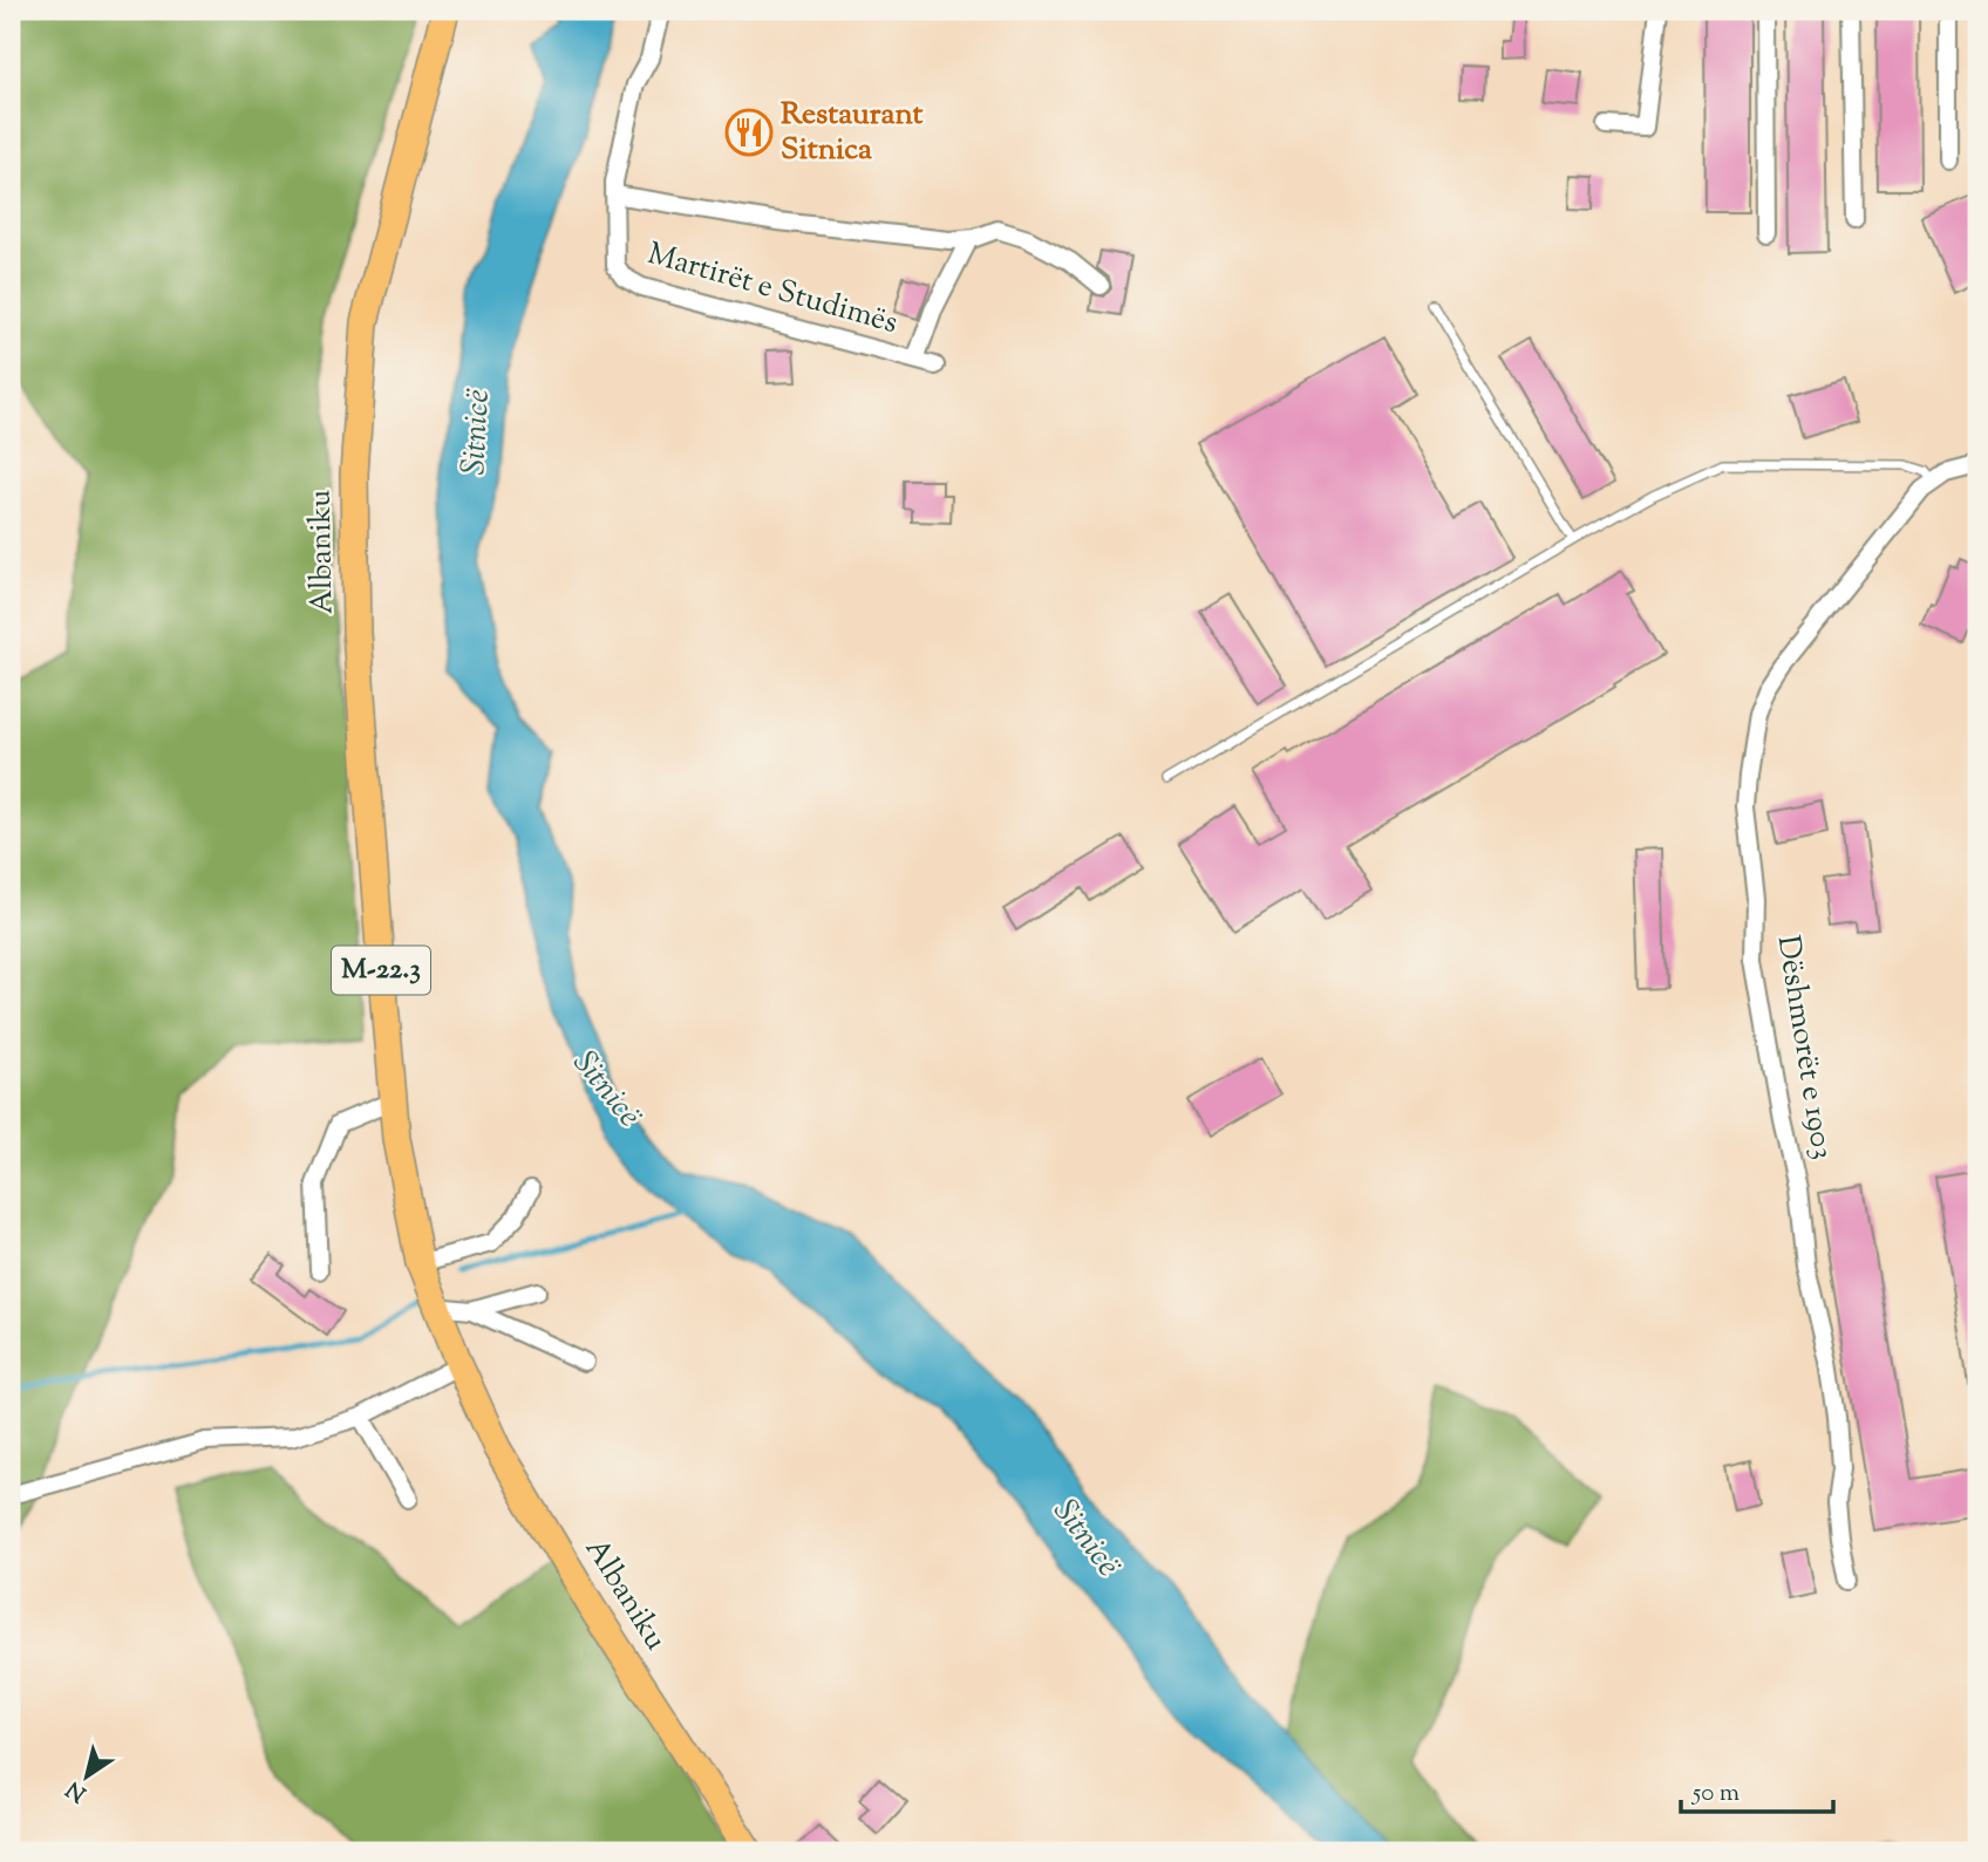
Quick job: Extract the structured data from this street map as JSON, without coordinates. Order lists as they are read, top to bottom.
{
  "streets": {
    "main road": ["Albaniku", "M-22.3"],
    "street": ["Martirët e Studimës", "Dëshmorët e 1903"]
  },
  "water": ["Sitnicë"],
  "places": {
    "restaurant": ["Restaurant Sitnica"]
  },
  "scale_bar": "50 m",
  "north": "bottom left"
}
